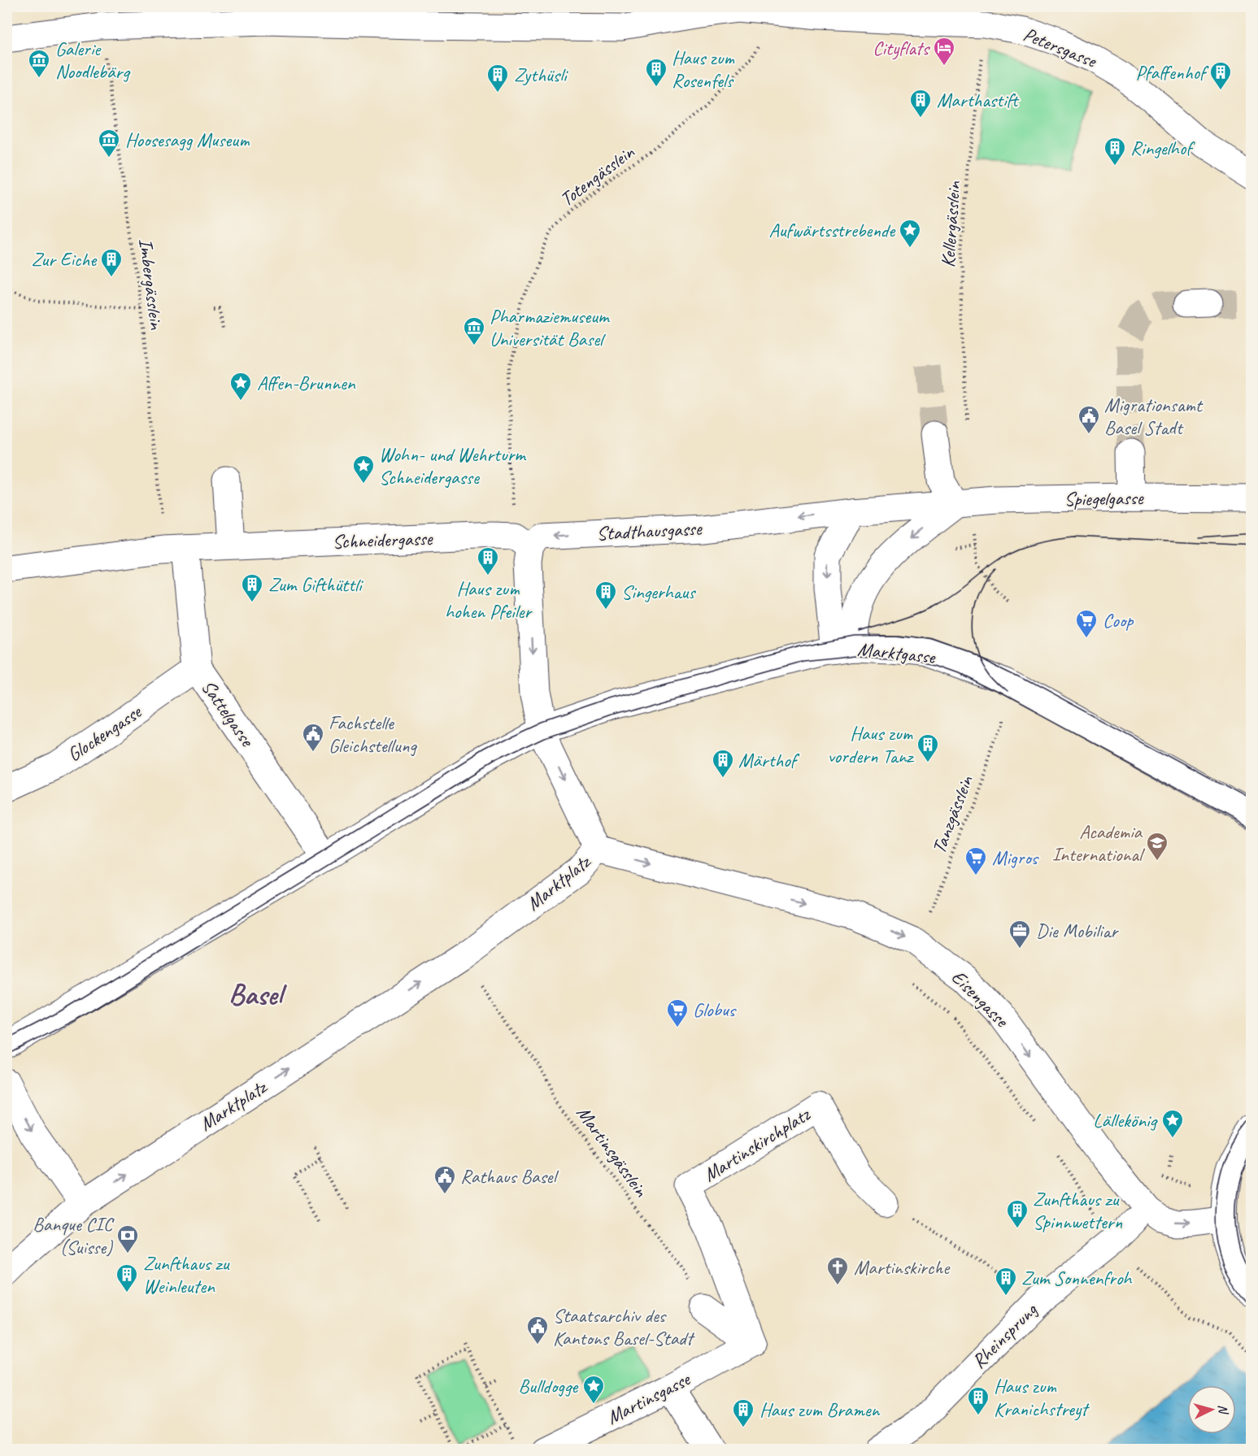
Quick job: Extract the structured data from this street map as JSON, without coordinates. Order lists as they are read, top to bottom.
{
  "streets": {
    "street": [
      "Petersgasse",
      "Spiegelgasse",
      "Stadthausgasse",
      "Schneidergasse",
      "Marktgasse",
      "Sattelgasse",
      "Glockengasse",
      "Marktplatz",
      "Eisengasse",
      "Martinskirchplatz",
      "Rheinsprung",
      "Martinsgasse"
    ],
    "path": [
      "Totengässlein",
      "Kellergässlein",
      "Imbergässlein",
      "Tanzgässlein",
      "Martinsgässlein"
    ]
  },
  "crossings": [
    ["Petersgasse", "Kellergässlein"],
    ["Totengässlein", "Stadthausgasse"],
    ["Totengässlein", "Schneidergasse"],
    ["Spiegelgasse", "Stadthausgasse"],
    ["Stadthausgasse", "Schneidergasse"],
    ["Schneidergasse", "Sattelgasse"],
    ["Marktgasse", "Marktplatz"],
    ["Sattelgasse", "Glockengasse"],
    ["Marktplatz", "Eisengasse"],
    ["Martinskirchplatz", "Martinsgasse"]
  ],
  "one_way": ["Stadthausgasse", "Eisengasse"],
  "districts": ["Basel"],
  "places": {
    "hotel": ["Cityflats"],
    "museum": ["Galerie Noodlebärg", "Hoosesagg Museum", "Pharmaziemuseum Universität Basel"],
    "building": [
      "Haus zum Rosenfels",
      "Pfaffenhof",
      "Zythüsli",
      "Marthastift",
      "Ringelhof",
      "Zur Eiche",
      "Haus zum hohen Pfeiler",
      "Zum Gifthüttli",
      "Singerhaus",
      "Haus zum vordern Tanz",
      "Märthof",
      "Zunfthaus zu Spinnwettern",
      "Zunfthaus zu Weinleuten",
      "Zum Sonnenfroh",
      "Haus zum Kranichstreyt",
      "Haus zum Bramen"
    ],
    "place": [
      "Aufwärtsstrebende",
      "Affen-Brunnen",
      "Wohn- und Wehrturm Schneidergasse",
      "Lällekönig",
      "Bulldogge"
    ],
    "public building": [
      "Migrationsamt Basel Stadt",
      "Fachstelle Gleichstellung",
      "Rathaus Basel",
      "Staatsarchiv des Kantons Basel-Stadt"
    ],
    "supermarket": ["Coop", "Migros", "Globus"],
    "school or university": ["Academia International"],
    "office": ["Die Mobiliar"],
    "bank": ["Banque CIC (Suisse)"],
    "church": ["Martinskirche"]
  },
  "north": "right"
}
